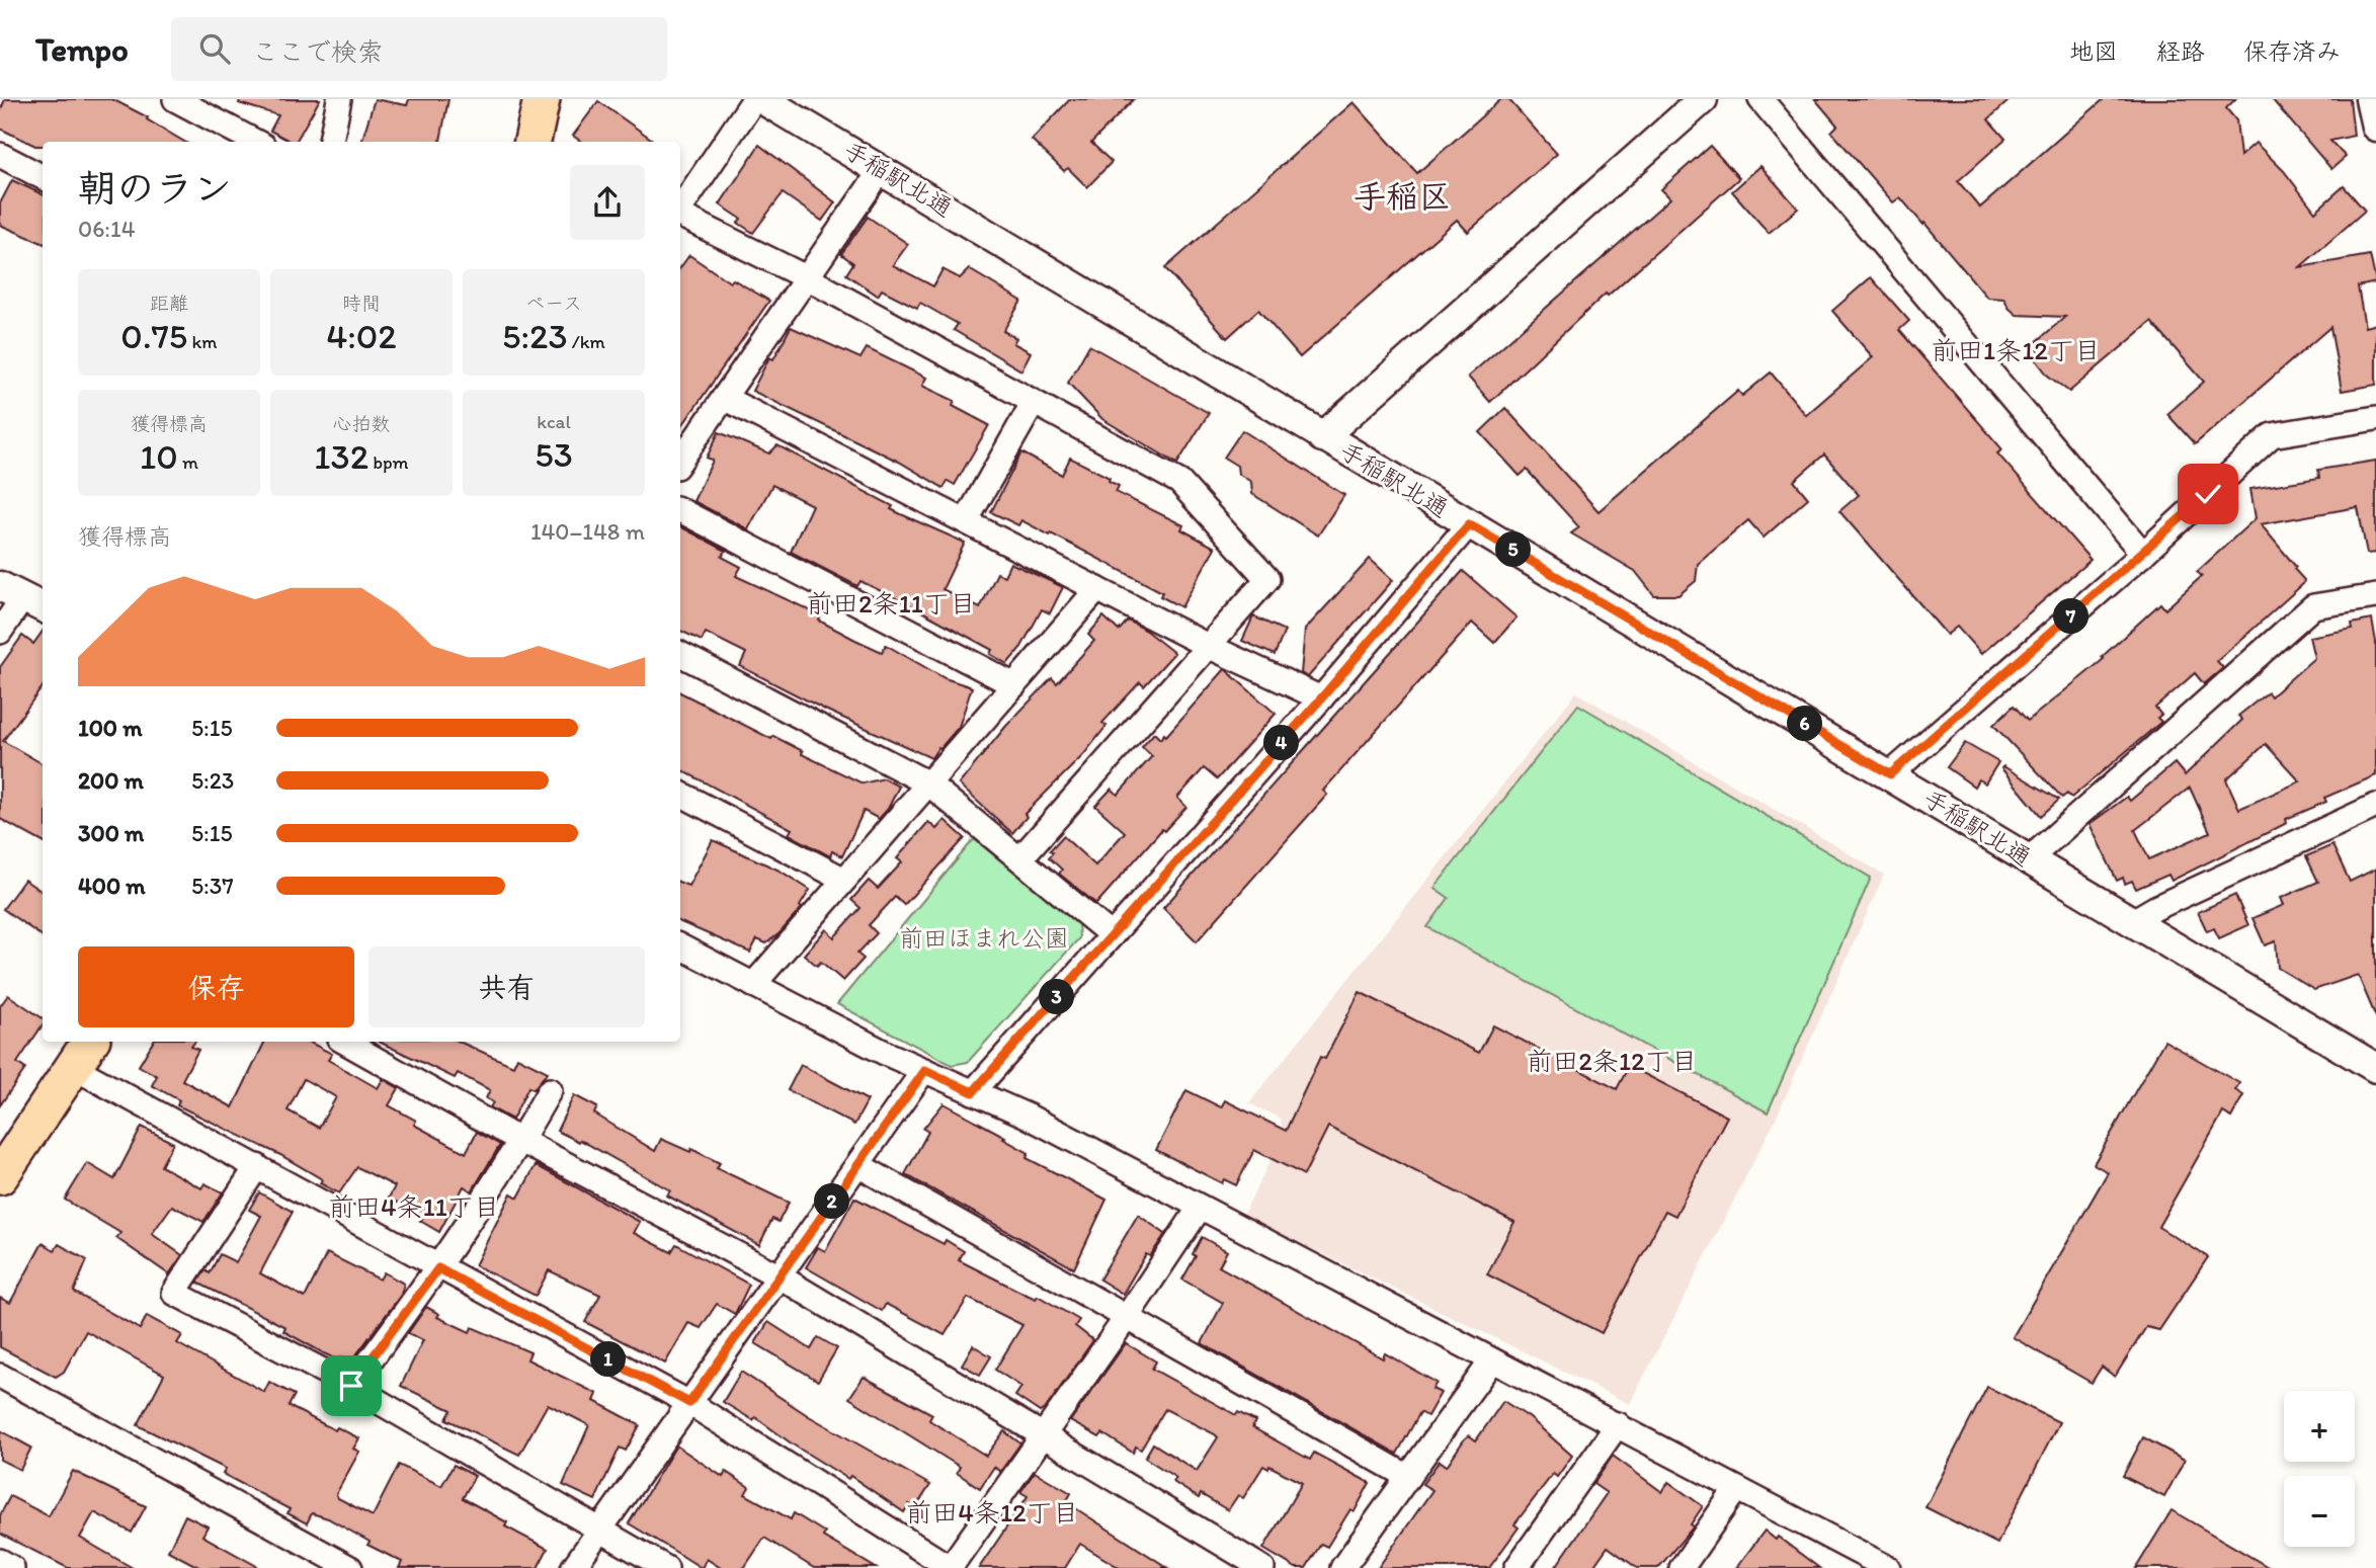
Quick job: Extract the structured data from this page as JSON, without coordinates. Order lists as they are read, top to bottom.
{
  "streets": {
    "street": ["手稲駅北通"]
  },
  "districts": [
    "手稲区",
    "前田1条12丁目",
    "前田2条11丁目",
    "前田2条12丁目",
    "前田4条11丁目",
    "前田4条12丁目"
  ],
  "parks": ["前田ほまれ公園"],
  "page": {
    "header": "Tempo",
    "search": "ここで検索",
    "nav": ["地図", "経路", "保存済み"],
    "heading": ["朝のラン", "06:14"],
    "stats": [
      ["距離", "0.75 km"],
      ["時間", "4:02"],
      ["ペース", "5:23 /km"],
      ["獲得標高", "10 m"],
      ["心拍数", "132 bpm"],
      ["kcal", "53"]
    ],
    "chart": ["獲得標高", "140–148 m"],
    "pins": [
      "5",
      "7",
      "6",
      "4",
      "3",
      "2",
      "1"
    ],
    "list": [
      {
        "name": "100 m",
        "note": "5:15"
      },
      {
        "name": "200 m",
        "note": "5:23"
      },
      {
        "name": "300 m",
        "note": "5:15"
      },
      {
        "name": "400 m",
        "note": "5:37"
      }
    ],
    "buttons": ["保存", "共有"],
    "map_buttons": ["+", "−"]
  }
}
